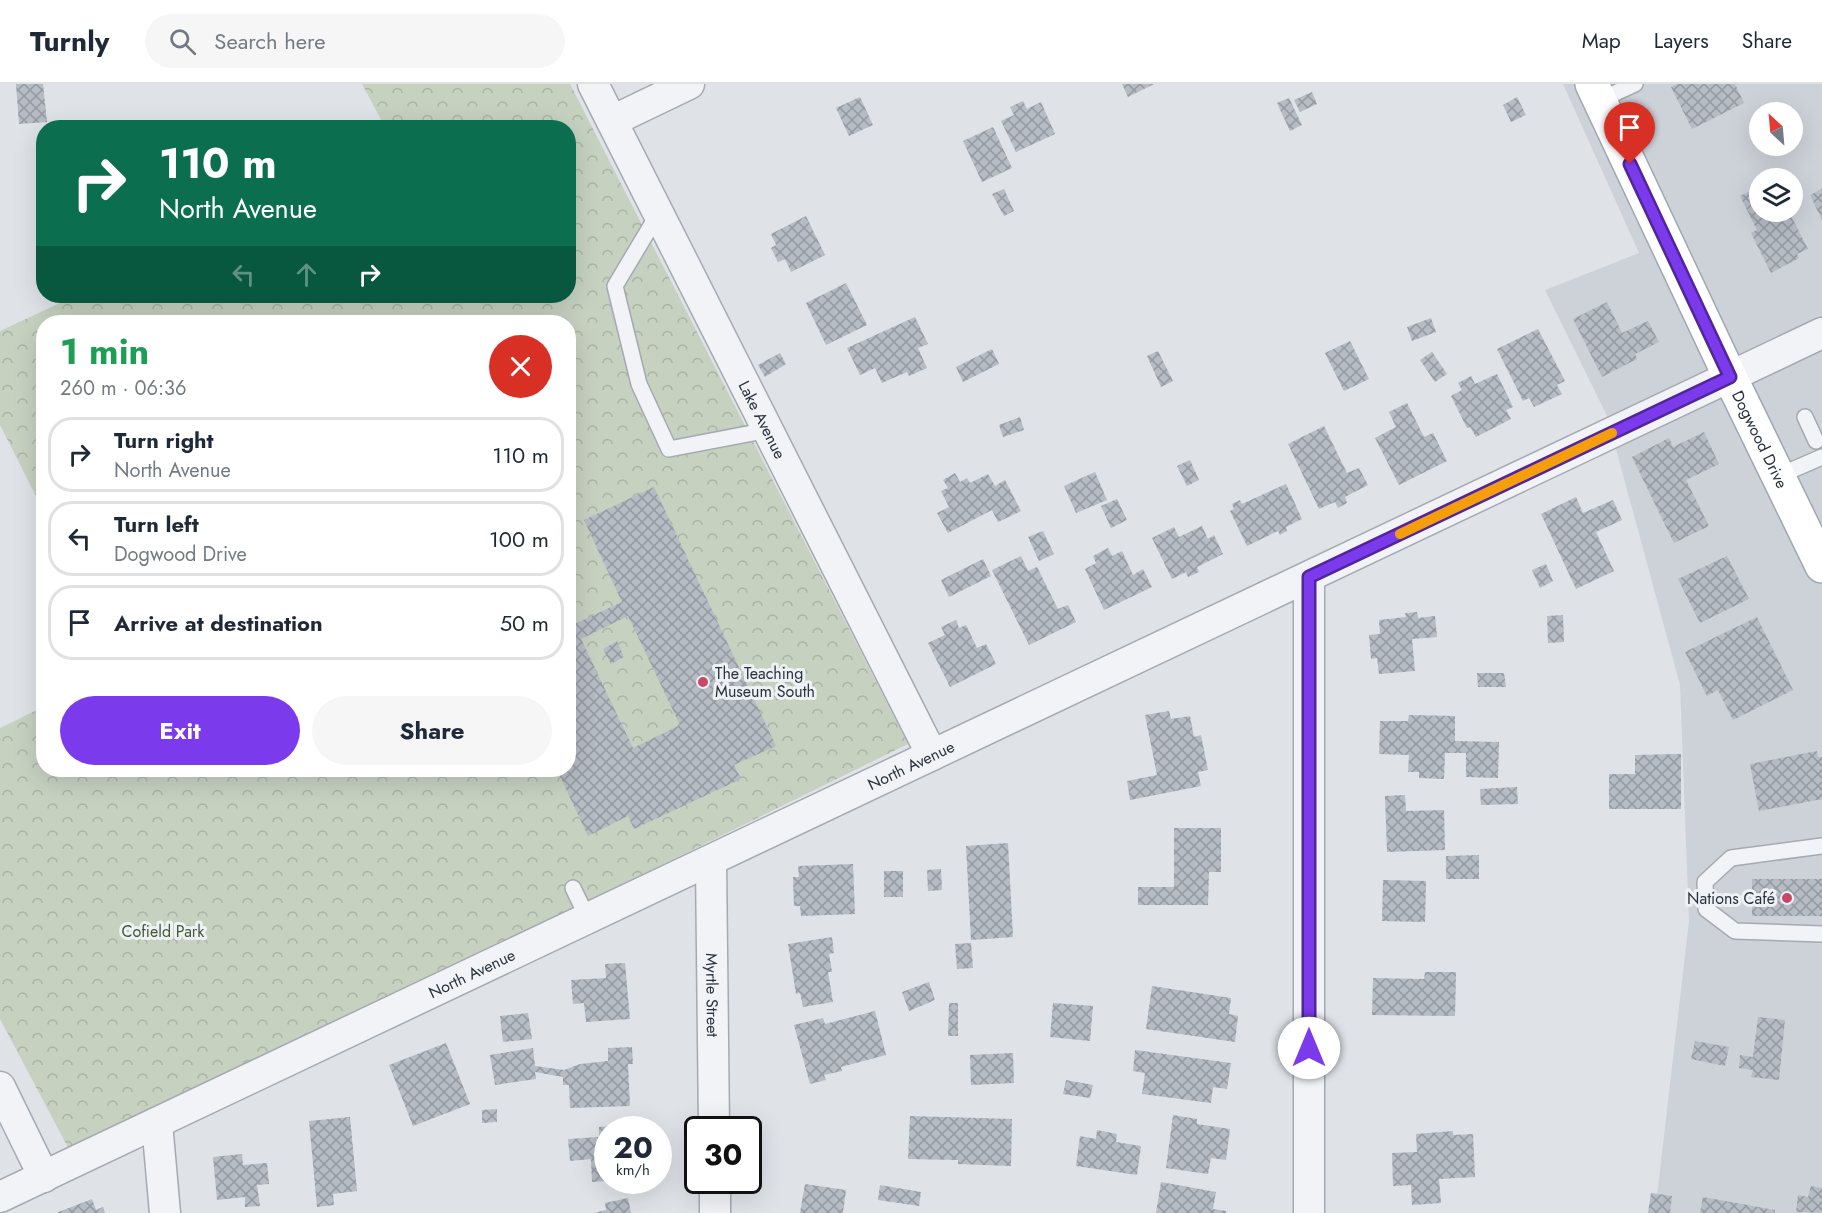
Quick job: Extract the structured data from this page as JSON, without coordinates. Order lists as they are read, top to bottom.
{
  "streets": {
    "main road": ["Dogwood Drive"],
    "street": ["Lake Avenue", "North Avenue", "Myrtle Street"]
  },
  "crossings": [
    ["Lake Avenue", "North Avenue"],
    ["Dogwood Drive", "North Avenue"],
    ["North Avenue", "Myrtle Street"]
  ],
  "parks": ["Cofield Park"],
  "places": ["The Teaching Museum South", "Nations Café"],
  "north": "top left",
  "page": {
    "header": "Turnly",
    "search": "Search here",
    "nav": ["Map", "Layers", "Share"],
    "turn": ["110 m", "North Avenue"],
    "heading": ["1 min", "260 m · 06:36"],
    "list": [
      {
        "name": "Turn right",
        "note": "North Avenue",
        "value": "110 m"
      },
      {
        "name": "Turn left",
        "note": "Dogwood Drive",
        "value": "100 m"
      },
      {
        "name": "Arrive at destination",
        "value": "50 m"
      }
    ],
    "buttons": ["Exit", "Share"],
    "speed": "20 km/h",
    "limit": "30"
  }
}
